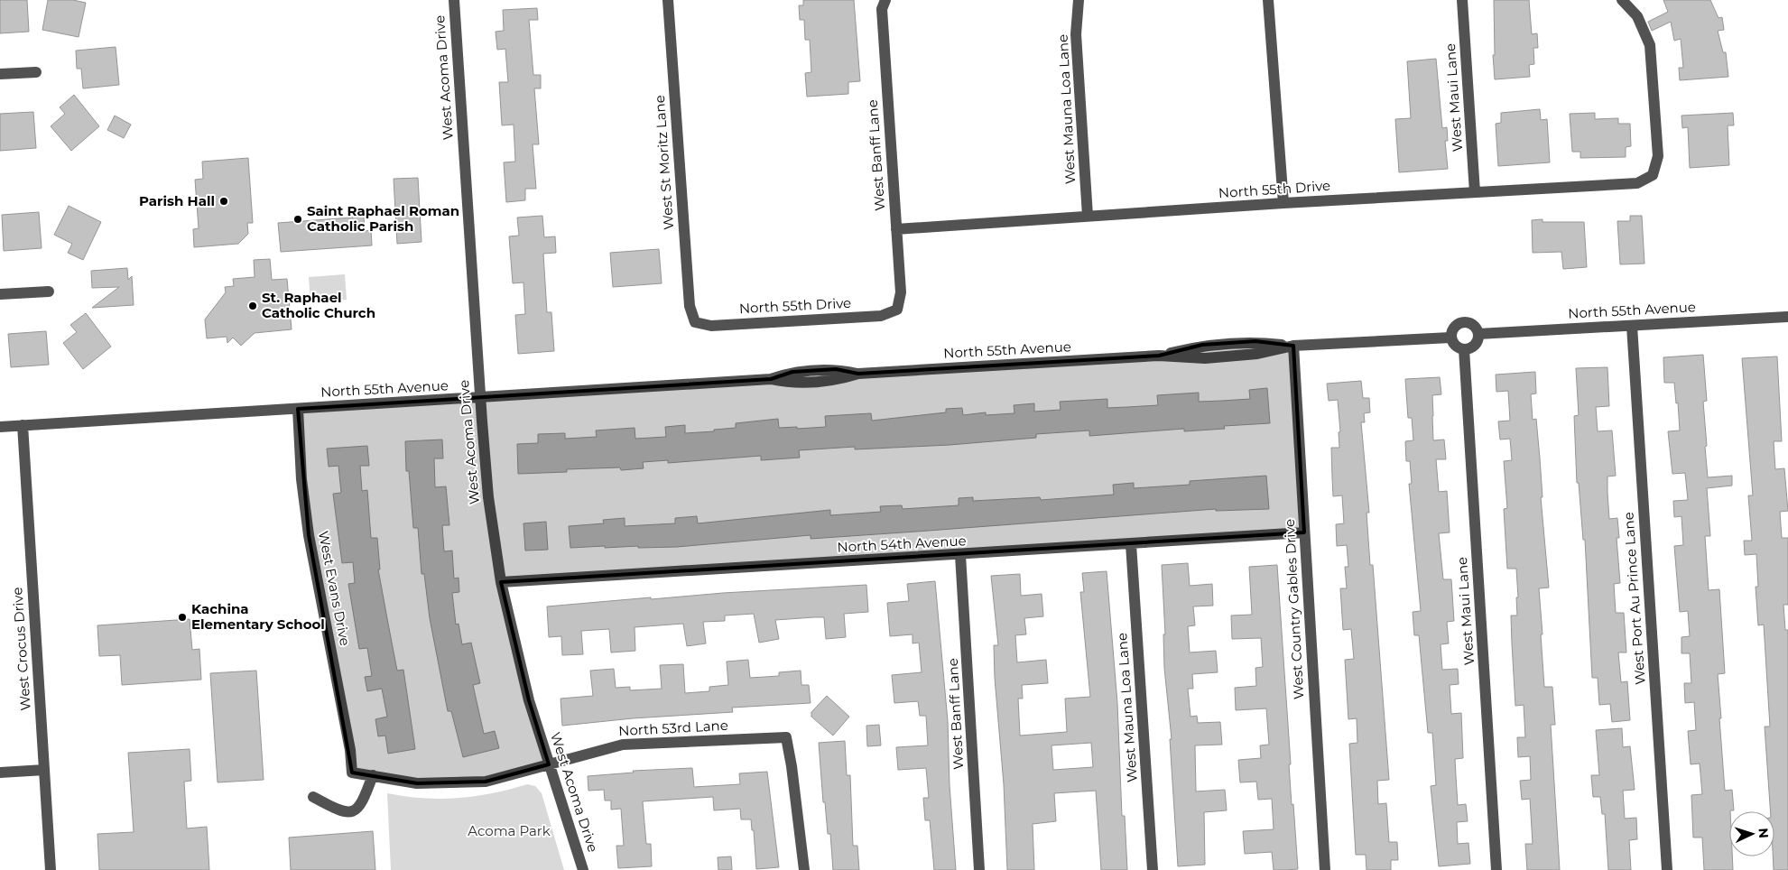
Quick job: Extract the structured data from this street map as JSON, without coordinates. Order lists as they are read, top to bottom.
{
  "streets": {
    "street": [
      "West Acoma Drive",
      "West Maui Lane",
      "West Mauna Loa Lane",
      "West Banff Lane",
      "West St Moritz Lane",
      "North 55th Drive",
      "North 55th Avenue",
      "North 54th Avenue",
      "West Evans Drive",
      "West Port Au Prince Lane",
      "West Country Gables Drive",
      "West Crocus Drive",
      "North 53rd Lane"
    ]
  },
  "crossings": [
    ["West Acoma Drive", "North 55th Avenue"],
    ["West Acoma Drive", "North 54th Avenue"],
    ["West Acoma Drive", "North 53rd Lane"],
    ["West Maui Lane", "North 55th Drive"],
    ["West Maui Lane", "North 55th Avenue"],
    ["West Mauna Loa Lane", "North 55th Drive"],
    ["West Mauna Loa Lane", "North 54th Avenue"],
    ["West Banff Lane", "North 55th Drive"],
    ["West Banff Lane", "North 54th Avenue"],
    ["West St Moritz Lane", "North 55th Drive"],
    ["North 55th Avenue", "West Evans Drive"],
    ["North 55th Avenue", "West Port Au Prince Lane"],
    ["North 55th Avenue", "West Country Gables Drive"],
    ["North 55th Avenue", "West Crocus Drive"],
    ["North 54th Avenue", "West Country Gables Drive"],
    ["West Evans Drive", "North 53rd Lane"]
  ],
  "parks": ["Acoma Park"],
  "places": [
    "Parish Hall",
    "Saint Raphael Roman Catholic Parish",
    "St. Raphael Catholic Church",
    "Kachina Elementary School"
  ],
  "north": "right"
}
